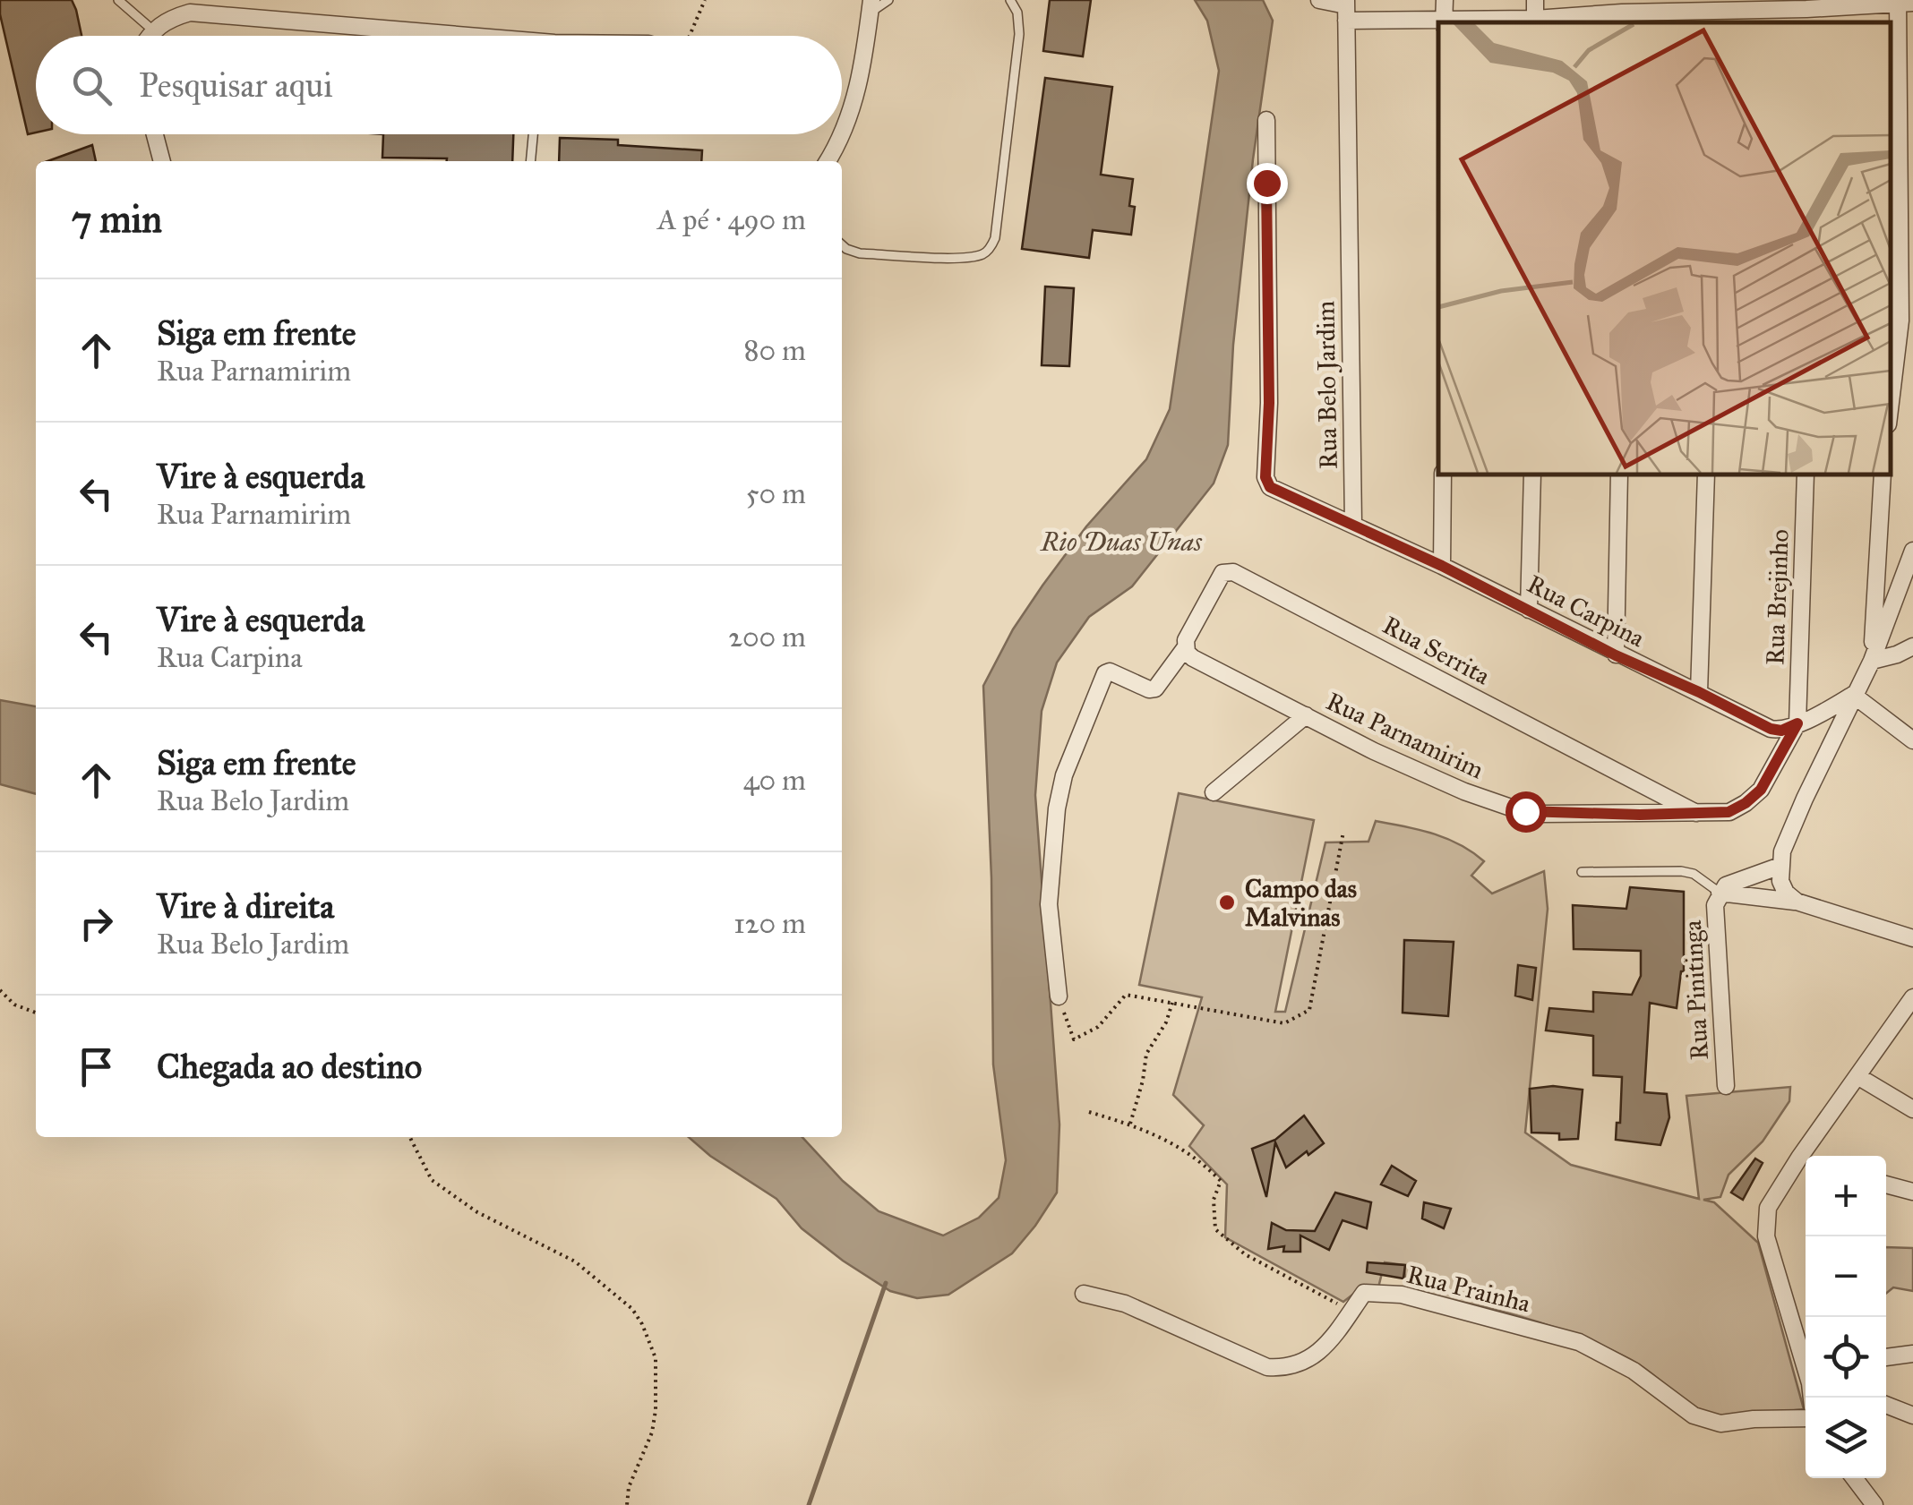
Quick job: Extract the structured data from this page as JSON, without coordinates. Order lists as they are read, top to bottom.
{
  "streets": {
    "street": [
      "Rua Belo Jardim",
      "Rua Brejinho",
      "Rua Carpina",
      "Rua Serrita",
      "Rua Parnamirim",
      "Rua Pinitinga",
      "Rua Prainha"
    ]
  },
  "crossings": [
    ["Rua Belo Jardim", "Rua Carpina"],
    ["Rua Brejinho", "Rua Carpina"],
    ["Rua Brejinho", "Rua Parnamirim"],
    ["Rua Carpina", "Rua Parnamirim"],
    ["Rua Serrita", "Rua Parnamirim"]
  ],
  "water": ["Rio Duas Unas"],
  "places": ["Campo das Malvinas"],
  "page": {
    "search": "Pesquisar aqui",
    "heading": ["7 min", "A pé · 490 m"],
    "list": [
      ["Siga em frente", "Rua Parnamirim", "80 m"],
      ["Vire à esquerda", "Rua Parnamirim", "50 m"],
      ["Vire à esquerda", "Rua Carpina", "200 m"],
      ["Siga em frente", "Rua Belo Jardim", "40 m"],
      ["Vire à direita", "Rua Belo Jardim", "120 m"],
      "Chegada ao destino"
    ],
    "map_buttons": ["+", "−"]
  }
}
